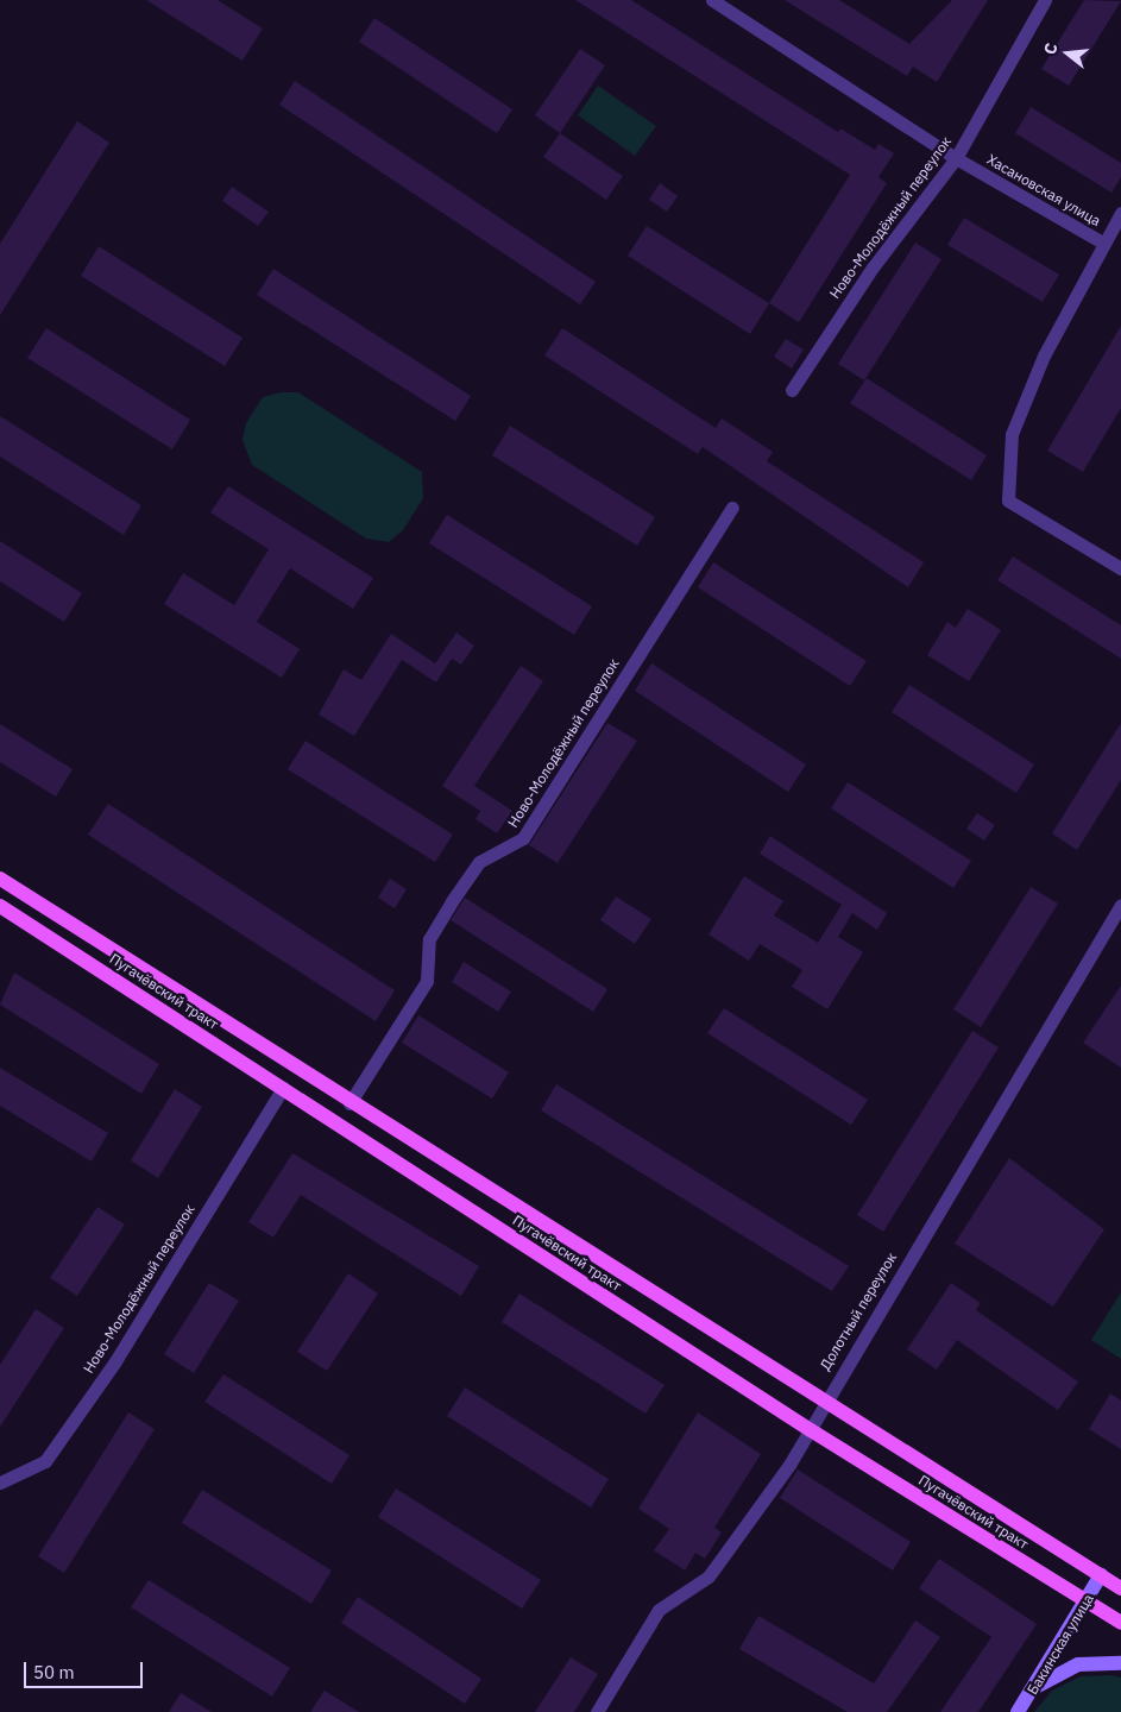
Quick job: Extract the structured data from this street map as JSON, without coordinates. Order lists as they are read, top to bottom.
{
  "streets": {
    "main road": ["Пугачёвский тракт", "Бакинская улица"],
    "street": ["Хасановская улица", "Ново-Молодёжный переулок", "Долотный переулок"]
  },
  "crossings": [
    ["Хасановская улица", "Ново-Молодёжный переулок"],
    ["Ново-Молодёжный переулок", "Пугачёвский тракт"],
    ["Пугачёвский тракт", "Долотный переулок"],
    ["Пугачёвский тракт", "Бакинская улица"]
  ],
  "scale_bar": "50 m",
  "north": "left"
}
